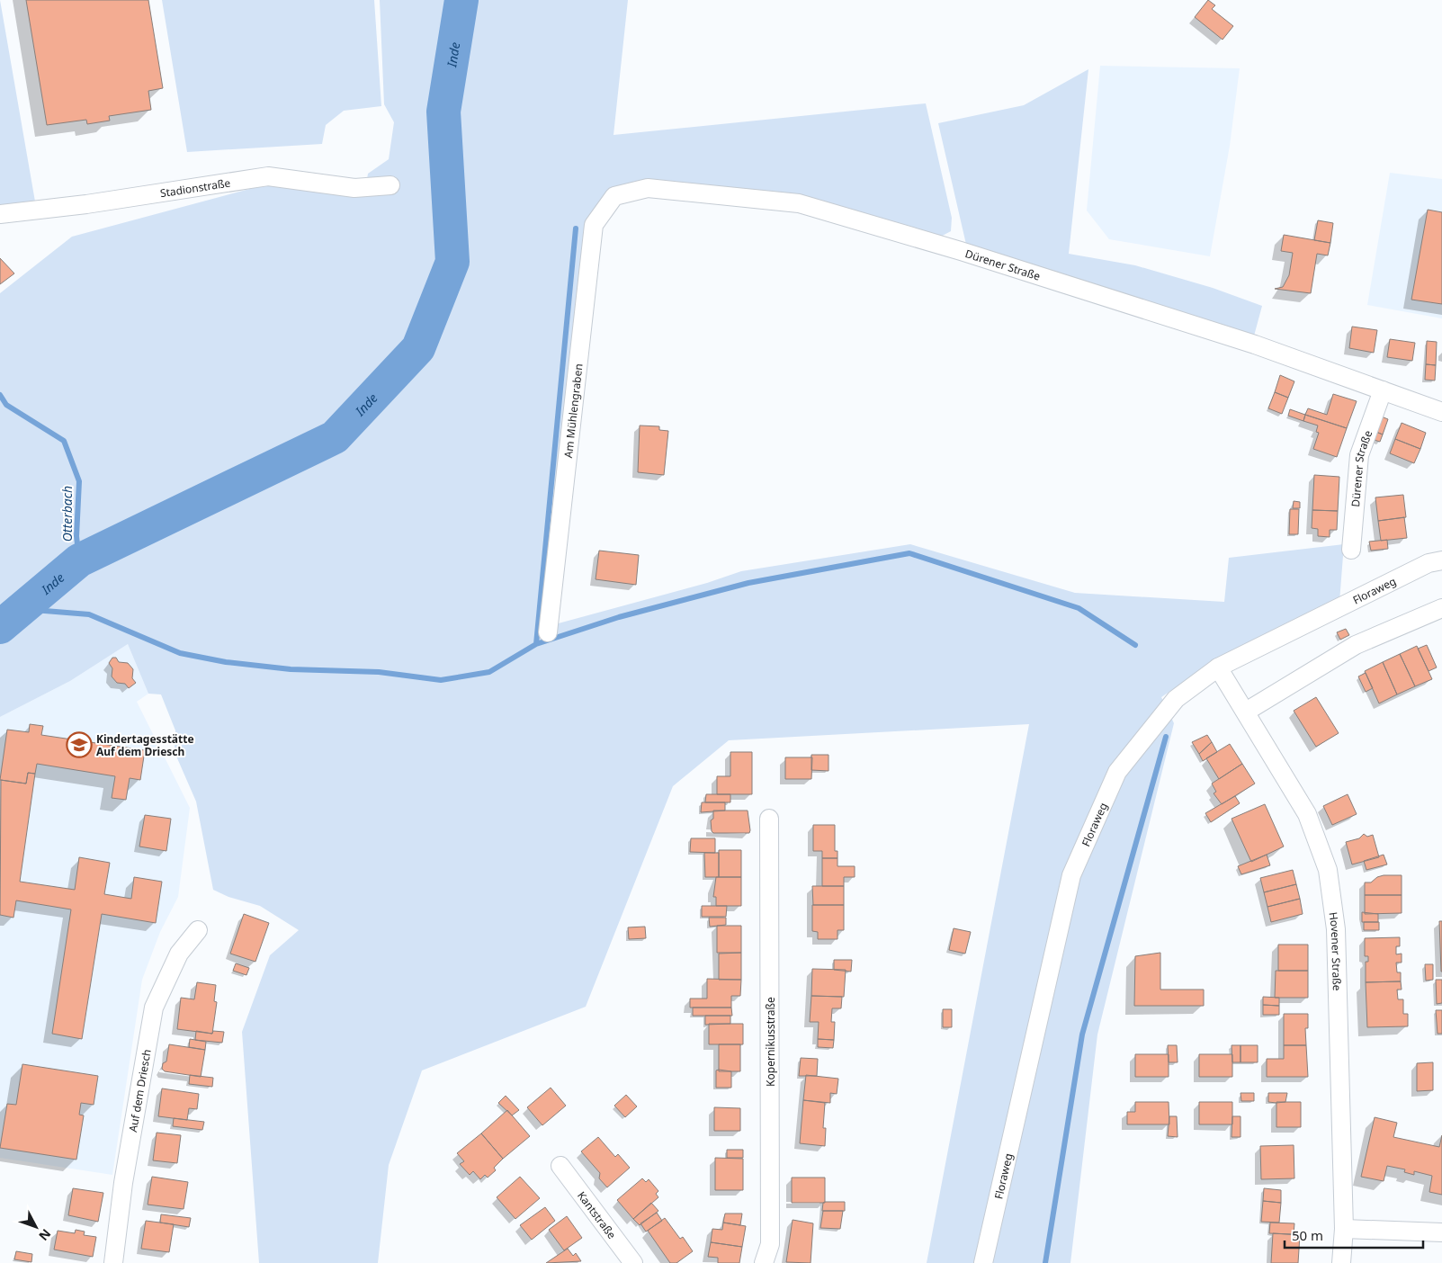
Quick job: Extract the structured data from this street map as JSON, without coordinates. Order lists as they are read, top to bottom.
{
  "streets": {
    "street": [
      "Stadionstraße",
      "Dürener Straße",
      "Am Mühlengraben",
      "Floraweg",
      "Hovener Straße",
      "Kopernikusstraße",
      "Auf dem Driesch",
      "Kantstraße"
    ]
  },
  "crossings": [
    ["Dürener Straße", "Am Mühlengraben"],
    ["Floraweg", "Hovener Straße"]
  ],
  "water": ["Inde", "Otterbach"],
  "places": {
    "school or university": ["Kindertagesstätte Auf dem Driesch"]
  },
  "scale_bar": "50 m",
  "north": "bottom right"
}
